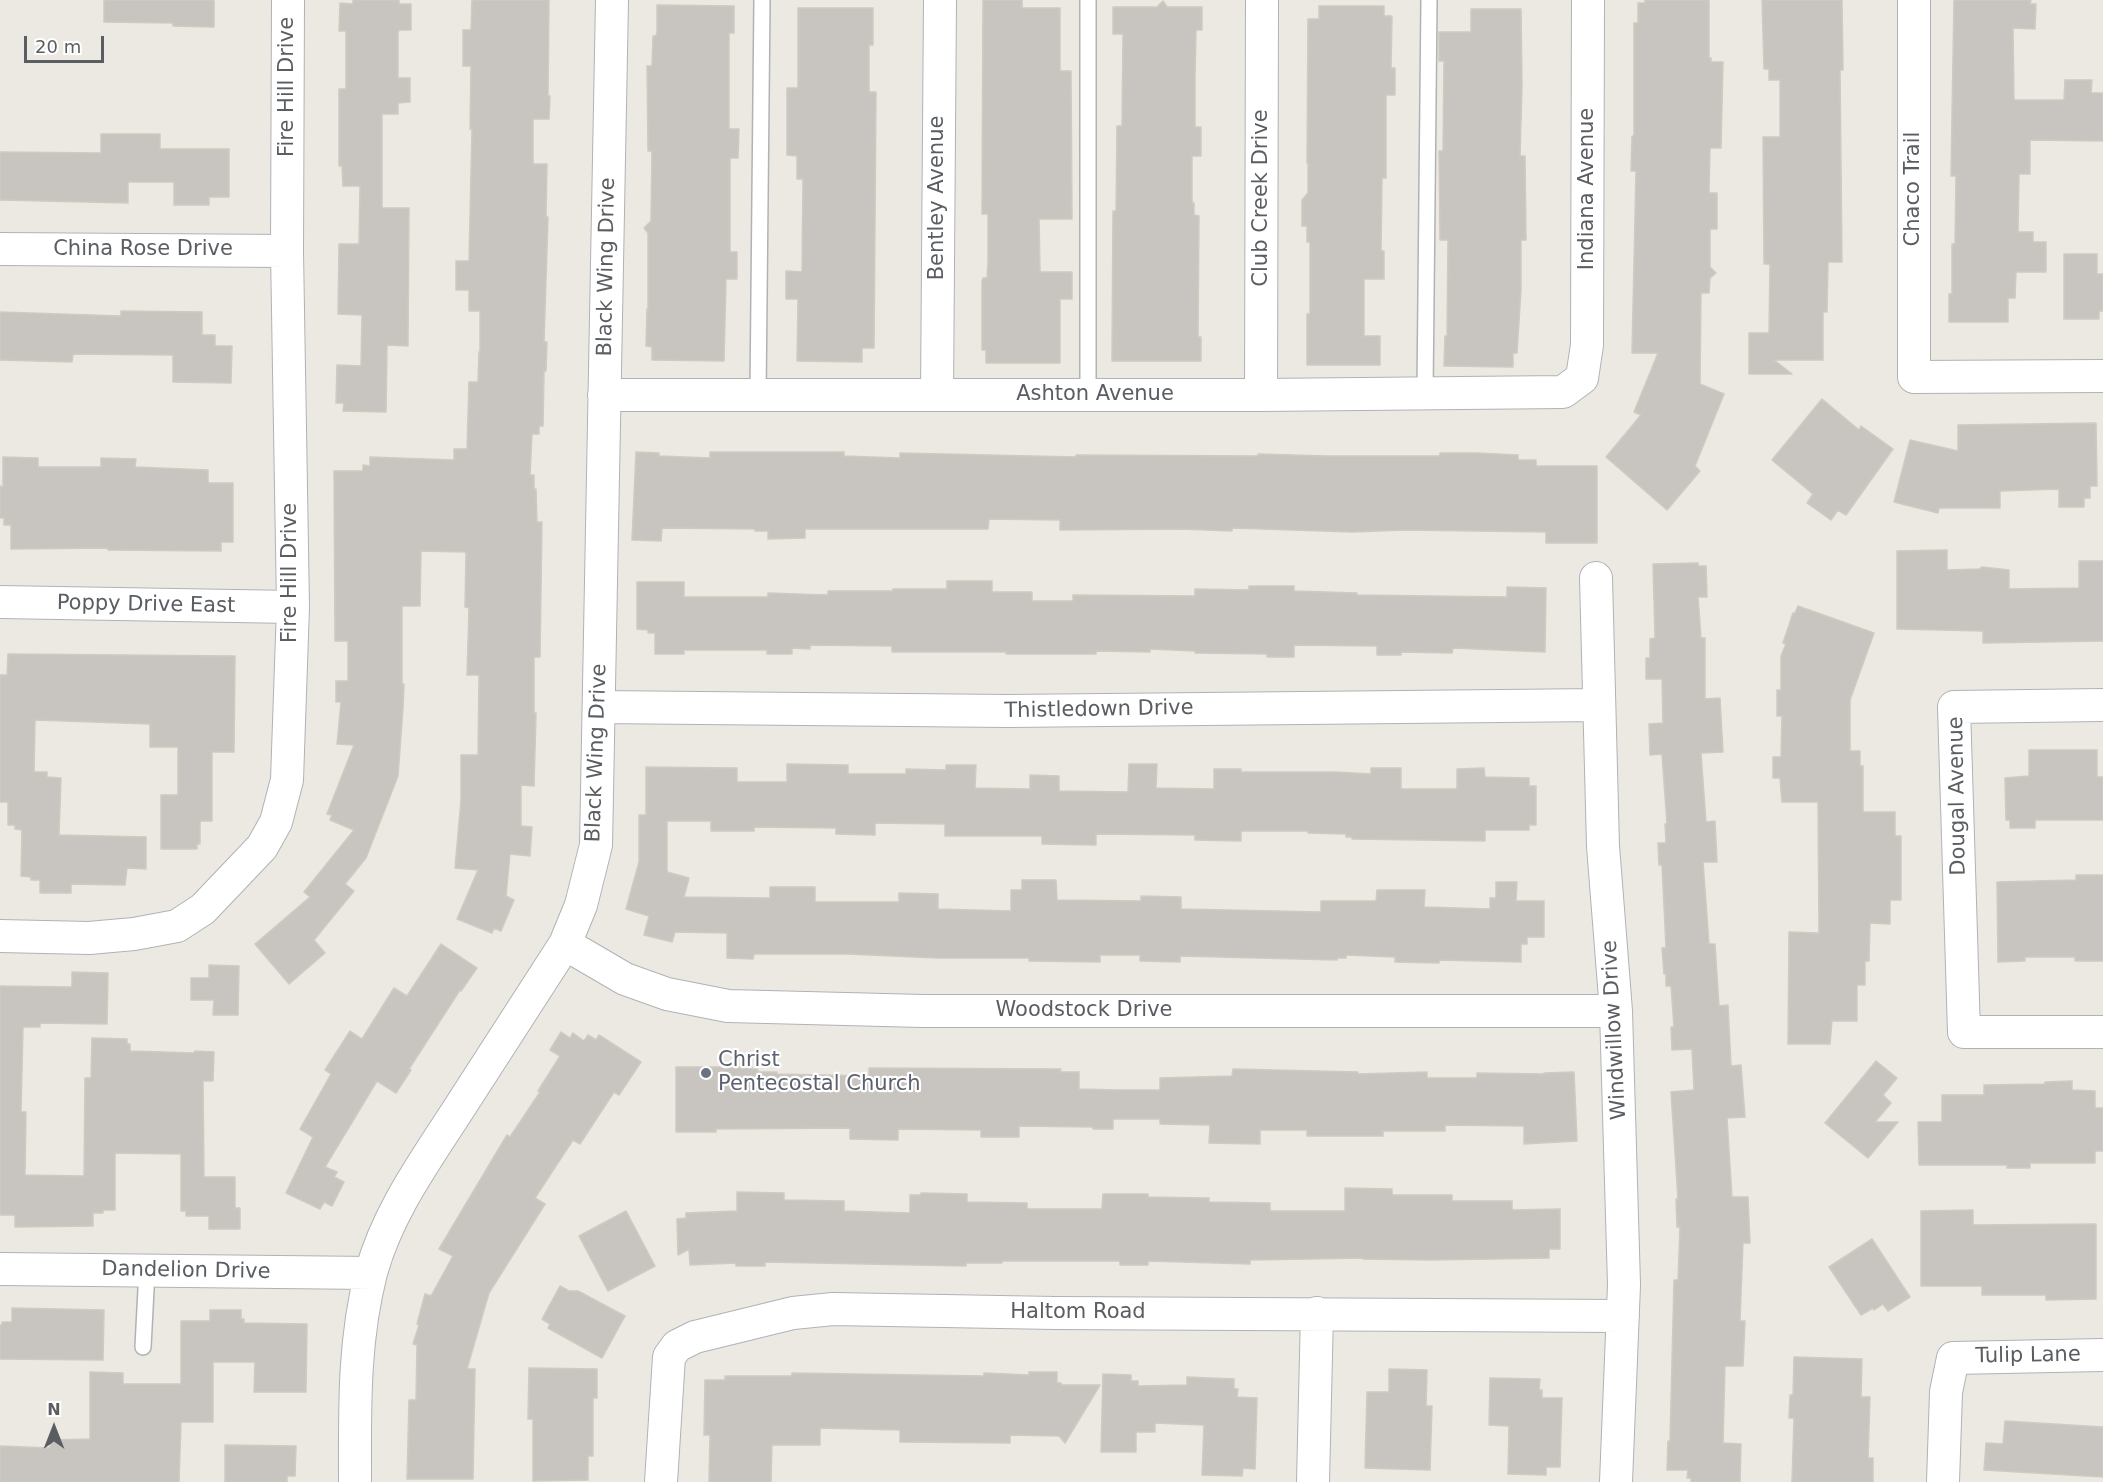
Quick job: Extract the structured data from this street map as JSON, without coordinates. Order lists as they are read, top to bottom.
{
  "streets": {
    "street": [
      "Fire Hill Drive",
      "Indiana Avenue",
      "Chaco Trail",
      "Bentley Avenue",
      "Club Creek Drive",
      "China Rose Drive",
      "Black Wing Drive",
      "Ashton Avenue",
      "Poppy Drive East",
      "Thistledown Drive",
      "Dougal Avenue",
      "Woodstock Drive",
      "Windwillow Drive",
      "Dandelion Drive",
      "Haltom Road",
      "Tulip Lane"
    ]
  },
  "crossings": [
    ["Fire Hill Drive", "China Rose Drive"],
    ["Fire Hill Drive", "Poppy Drive East"],
    ["Indiana Avenue", "Ashton Avenue"],
    ["Bentley Avenue", "Ashton Avenue"],
    ["Club Creek Drive", "Ashton Avenue"],
    ["Black Wing Drive", "Ashton Avenue"],
    ["Black Wing Drive", "Thistledown Drive"],
    ["Black Wing Drive", "Woodstock Drive"],
    ["Black Wing Drive", "Dandelion Drive"],
    ["Thistledown Drive", "Windwillow Drive"],
    ["Woodstock Drive", "Windwillow Drive"],
    ["Windwillow Drive", "Haltom Road"]
  ],
  "places": ["Christ Pentecostal Church"],
  "scale_bar": "20 m",
  "north": "top"
}
